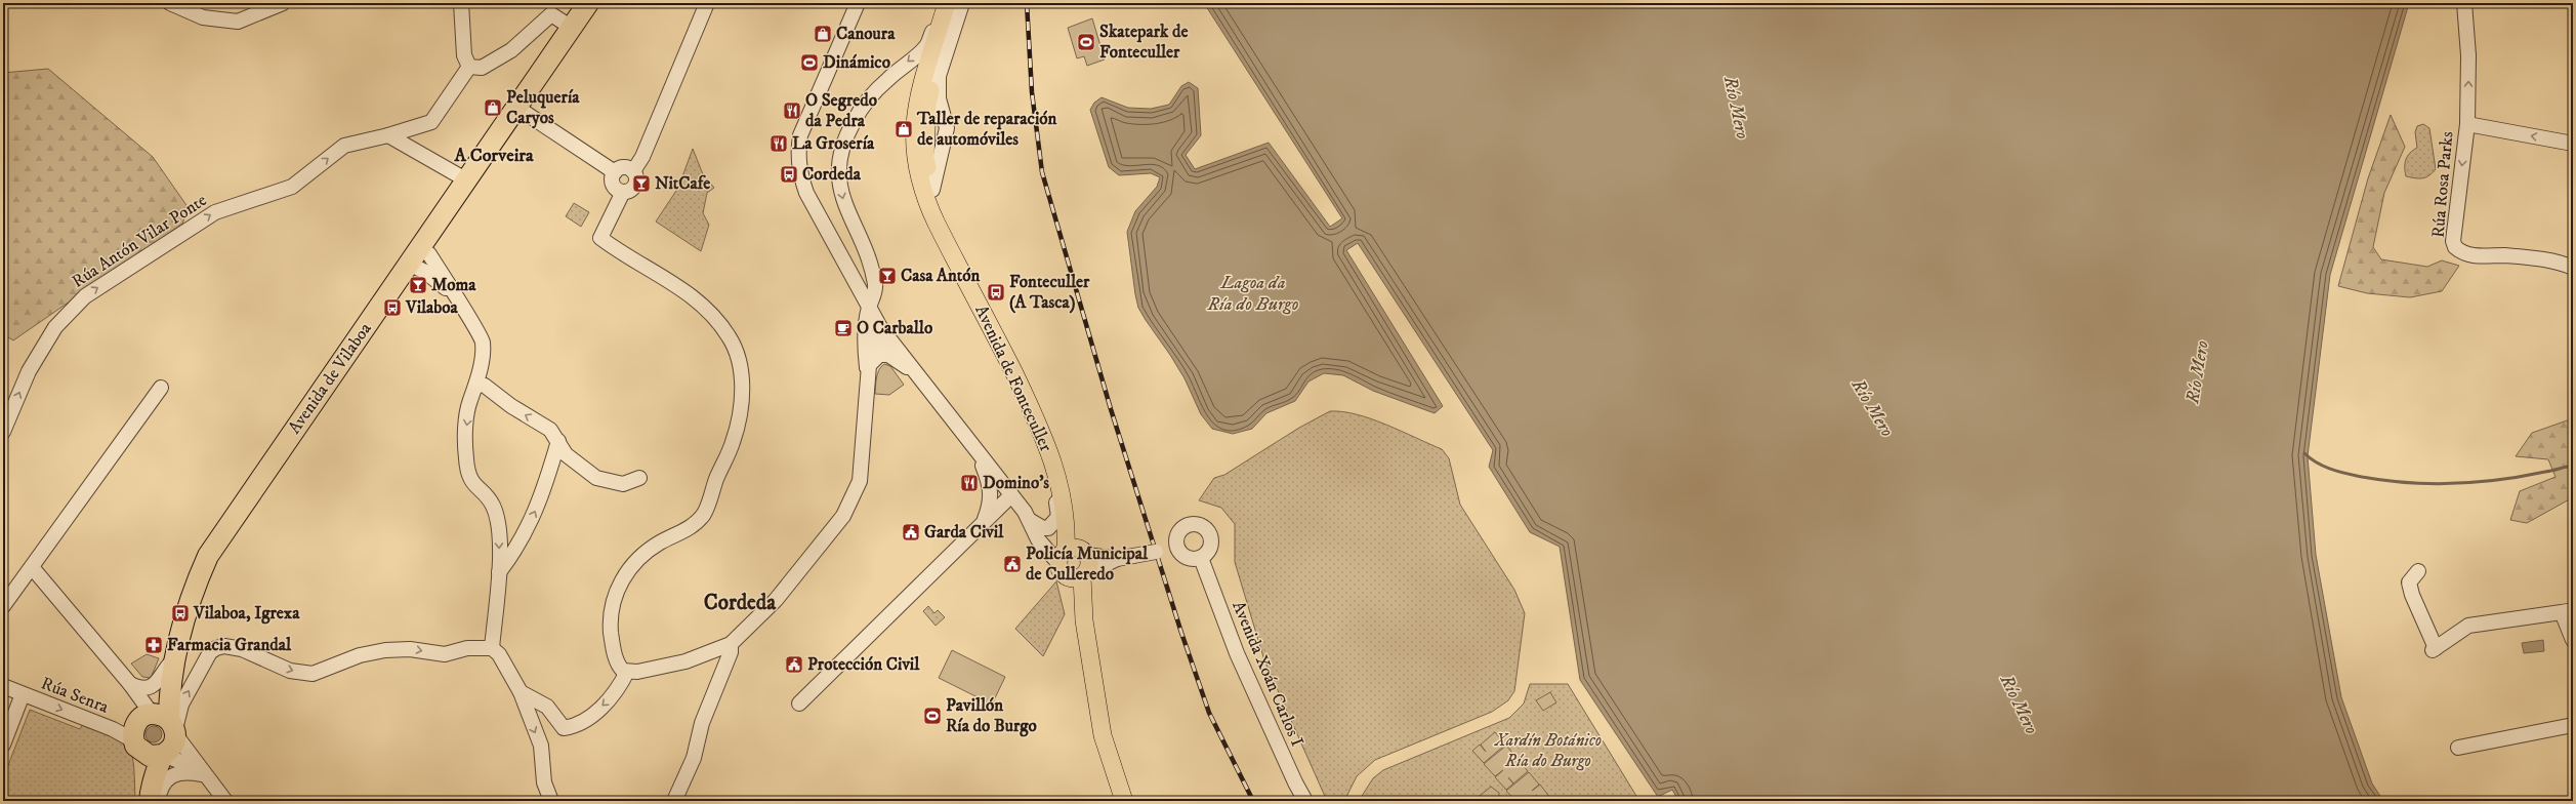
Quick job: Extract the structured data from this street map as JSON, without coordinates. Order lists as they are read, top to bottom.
{
  "streets": {
    "highway": ["Avenida de Vilaboa"],
    "main road": ["Avenida de Fonteculler"],
    "street": [
      "Rúa Rosa Parks",
      "Rúa Antón Vilar Ponte",
      "Avenida Xoán Carlos I",
      "Rúa Senra"
    ]
  },
  "one_way": ["Rúa Antón Vilar Ponte", "Rúa Senra"],
  "districts": ["A Corveira", "Cordeda"],
  "water": ["Río Mero", "Lagoa da Ría do Burgo"],
  "parks": ["Xardín Botánico Ría do Burgo"],
  "places": {
    "shop": ["Canoura", "Peluquería Caryos", "Taller de reparación de automóviles"],
    "sports": ["Skatepark de Fonteculler", "Dinámico", "Pavillón Ría do Burgo"],
    "restaurant": ["O Segredo da Pedra", "La Grosería", "Domino's"],
    "bus stop": [
      "Cordeda",
      "Fonteculler (A Tasca)",
      "Vilaboa",
      "Vilaboa, Igrexa"
    ],
    "bar": ["NitCafe", "Casa Antón", "Moma"],
    "cafe": ["O Carballo"],
    "public building": ["Garda Civil", "Policía Municipal de Culleredo", "Protección Civil"],
    "pharmacy": ["Farmacia Grandal"]
  }
}
